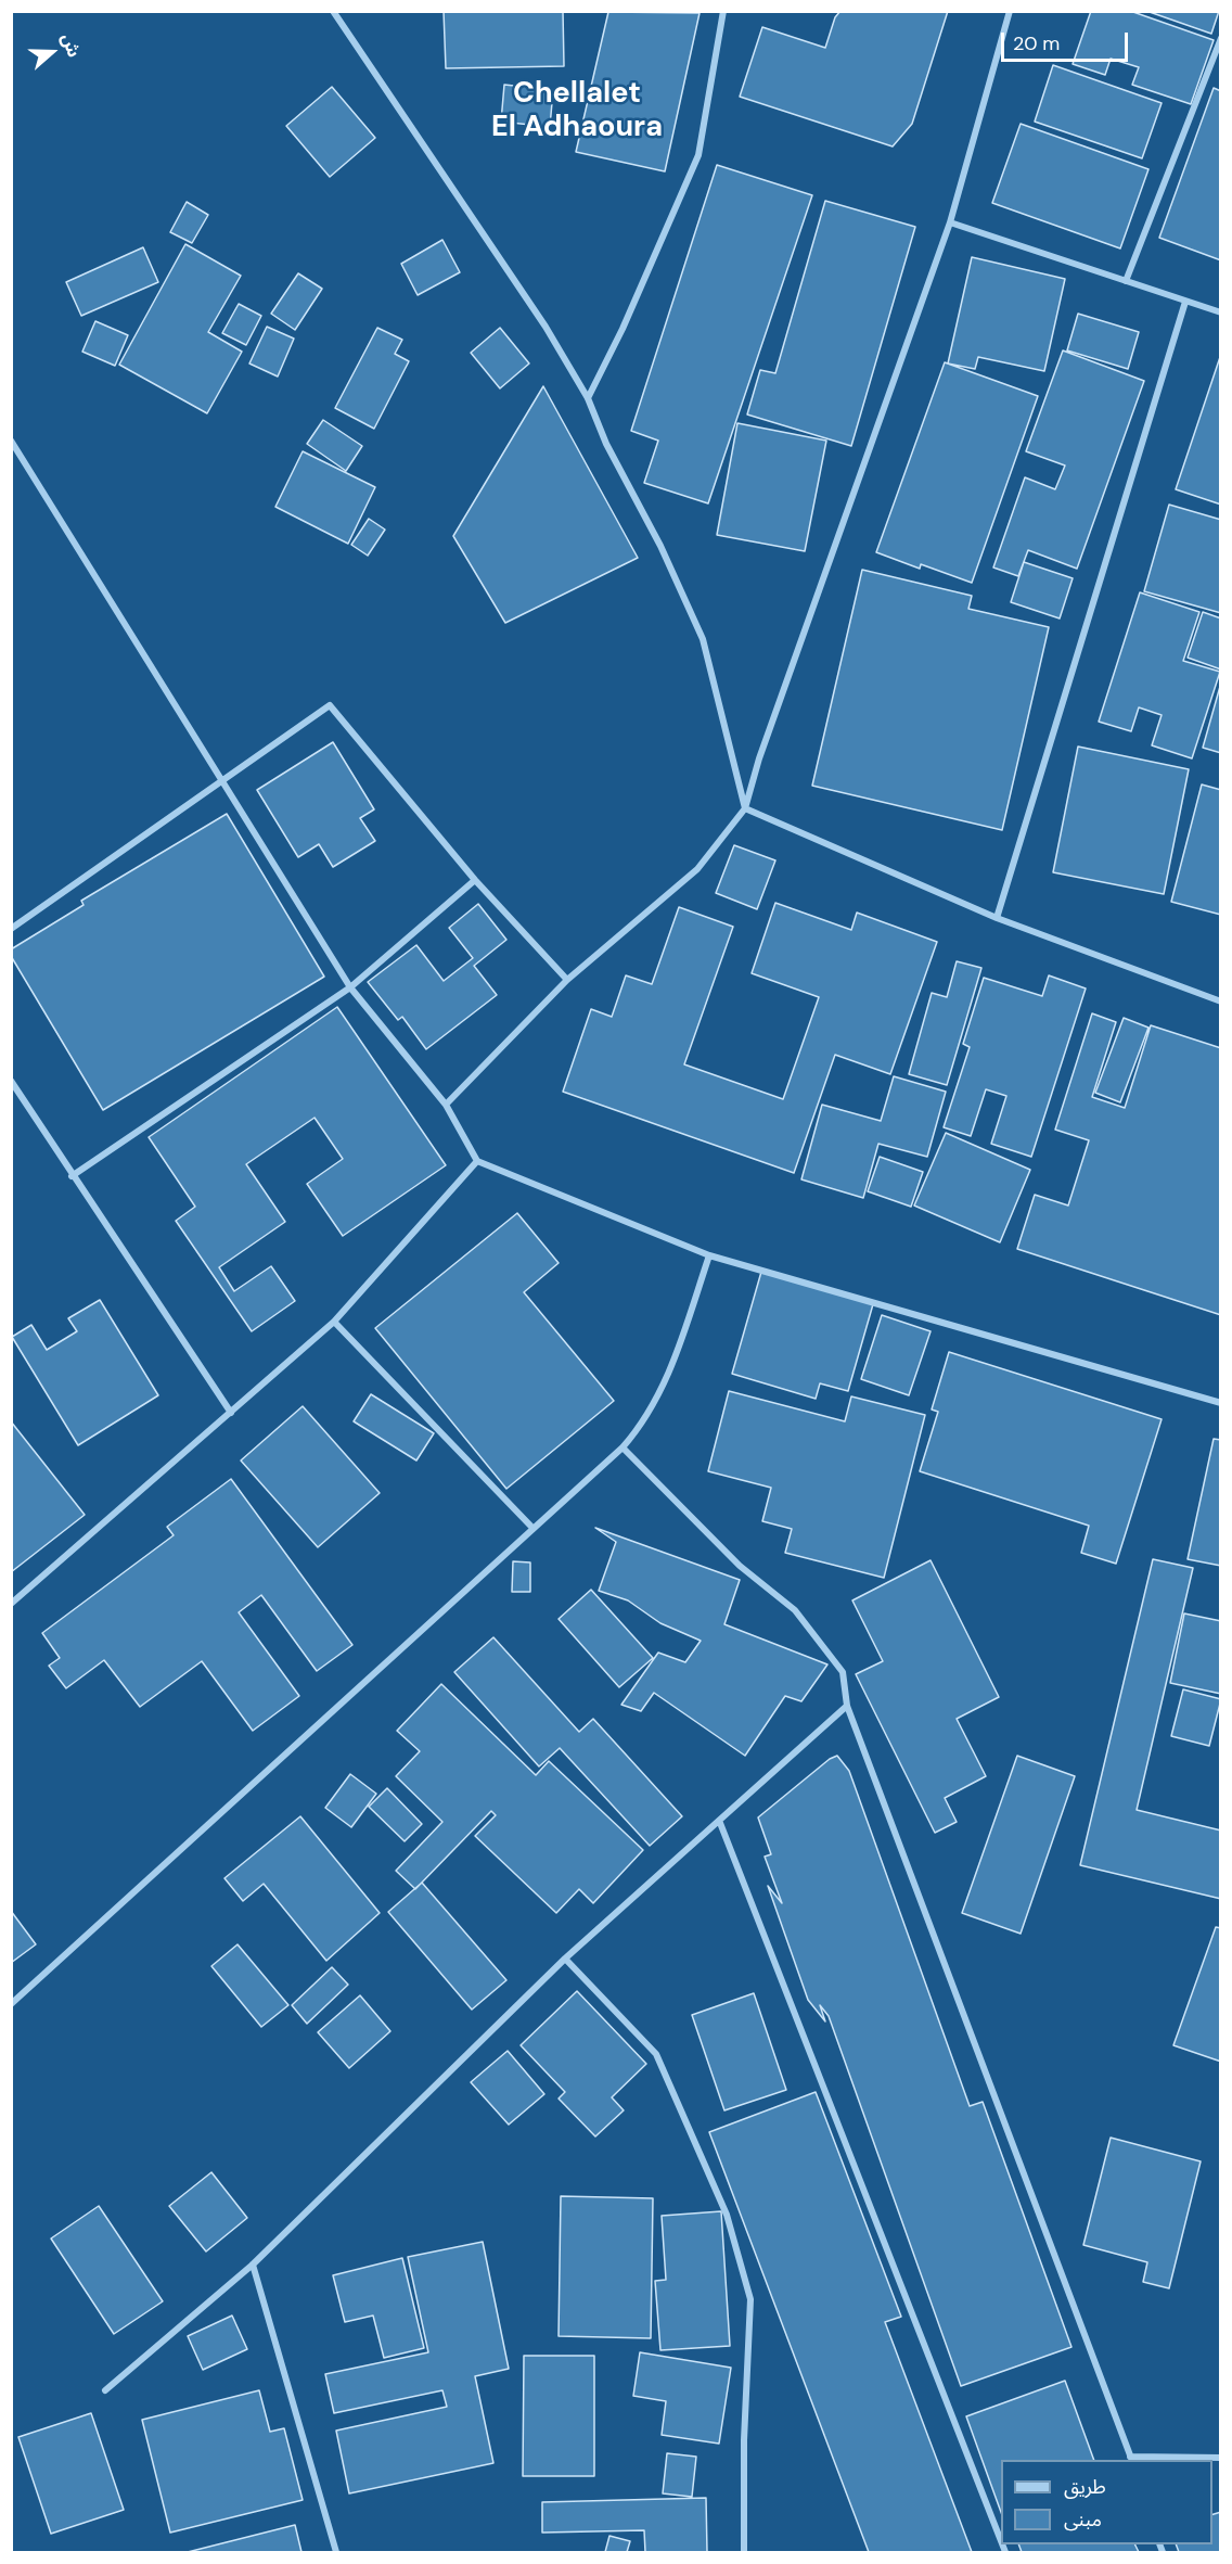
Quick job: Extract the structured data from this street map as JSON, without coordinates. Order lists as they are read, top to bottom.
{
  "districts": ["Chellalet El Adhaoura"],
  "legend": ["طريق", "مبنى"],
  "scale_bar": "20 m",
  "north": "right"
}
